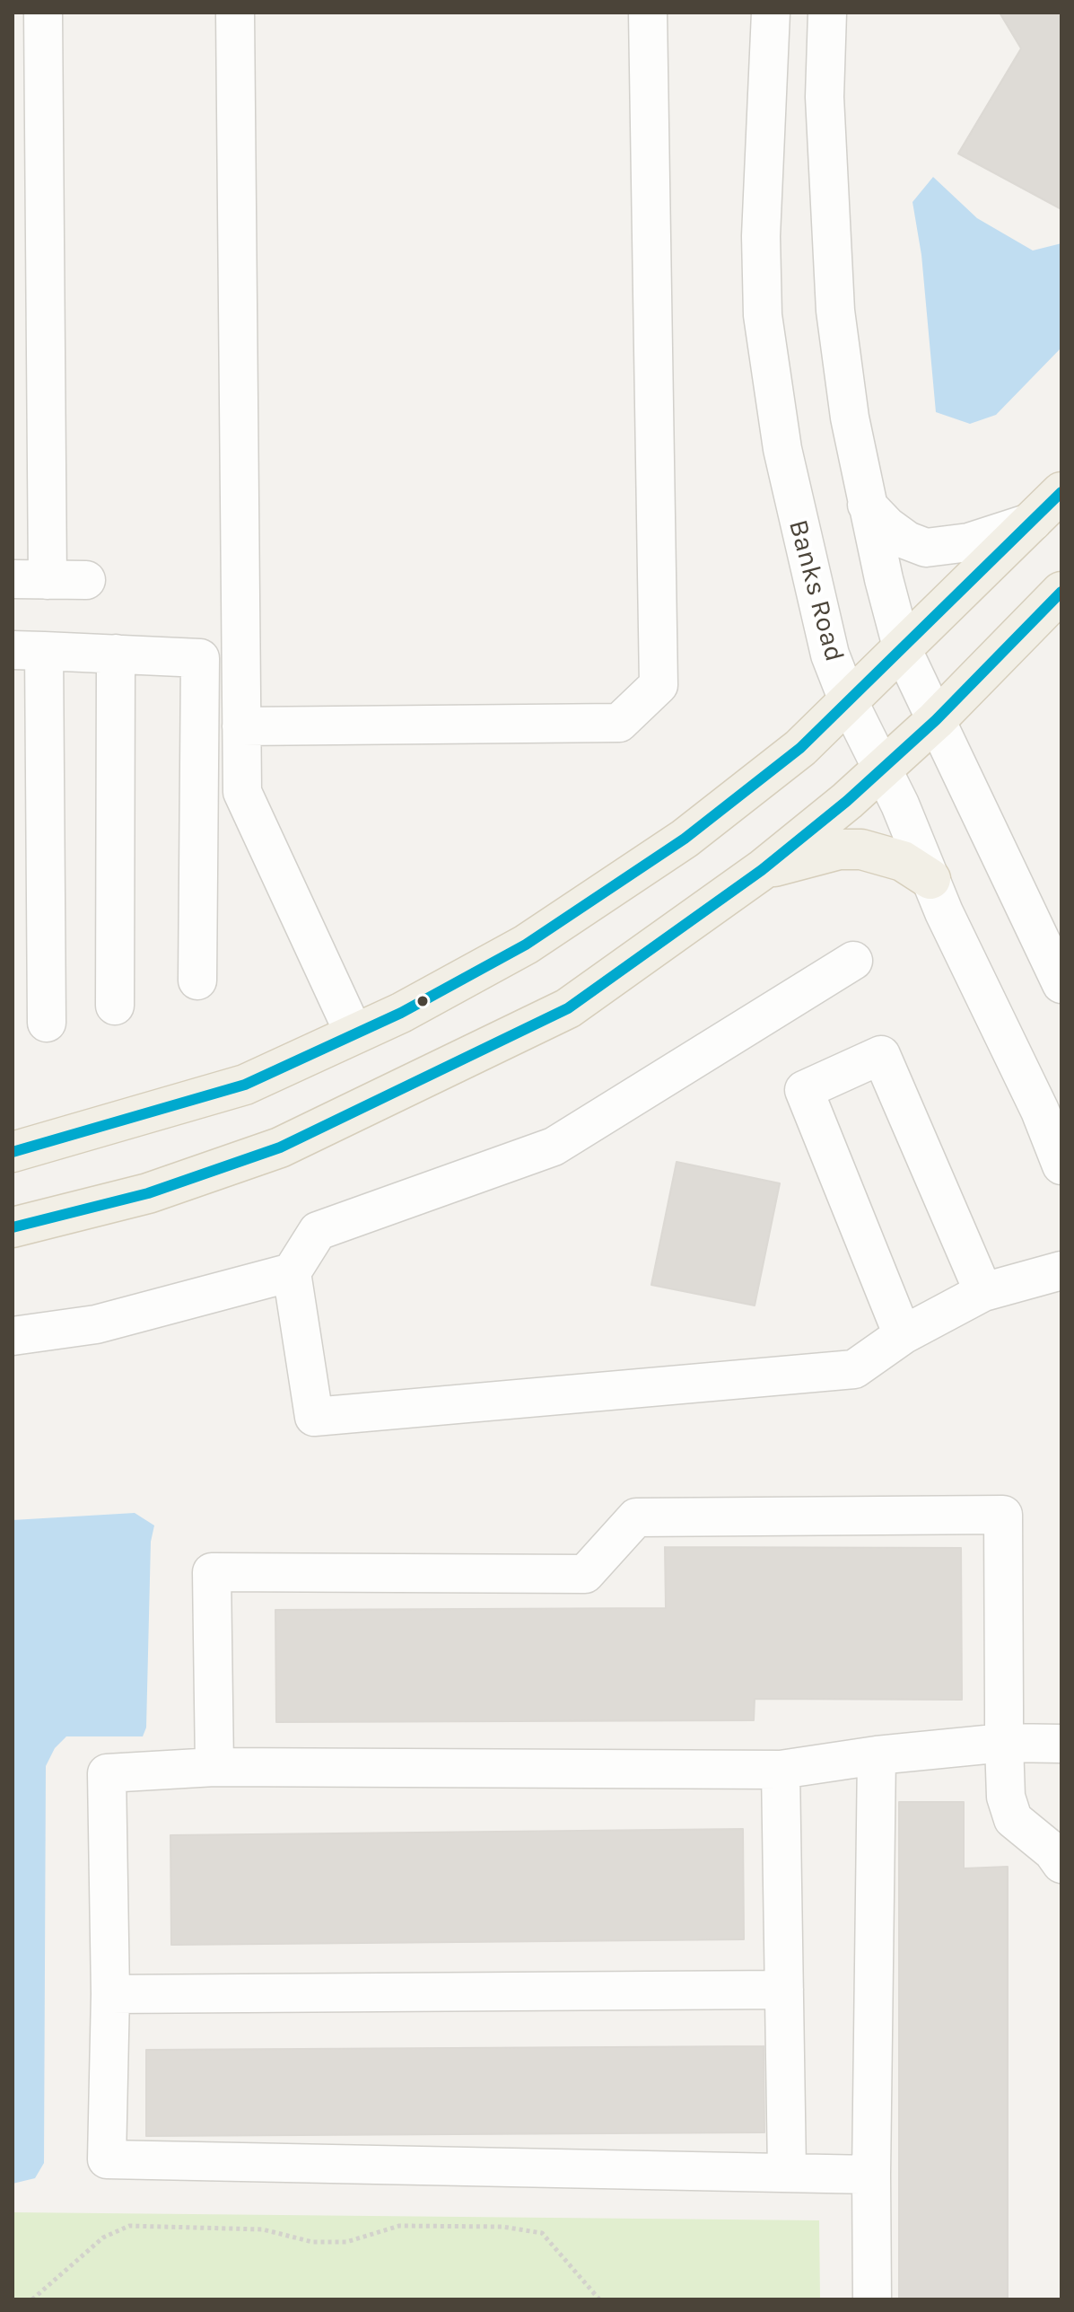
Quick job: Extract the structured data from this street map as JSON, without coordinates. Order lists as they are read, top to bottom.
{
  "streets": {
    "street": ["Banks Road"]
  }
}
